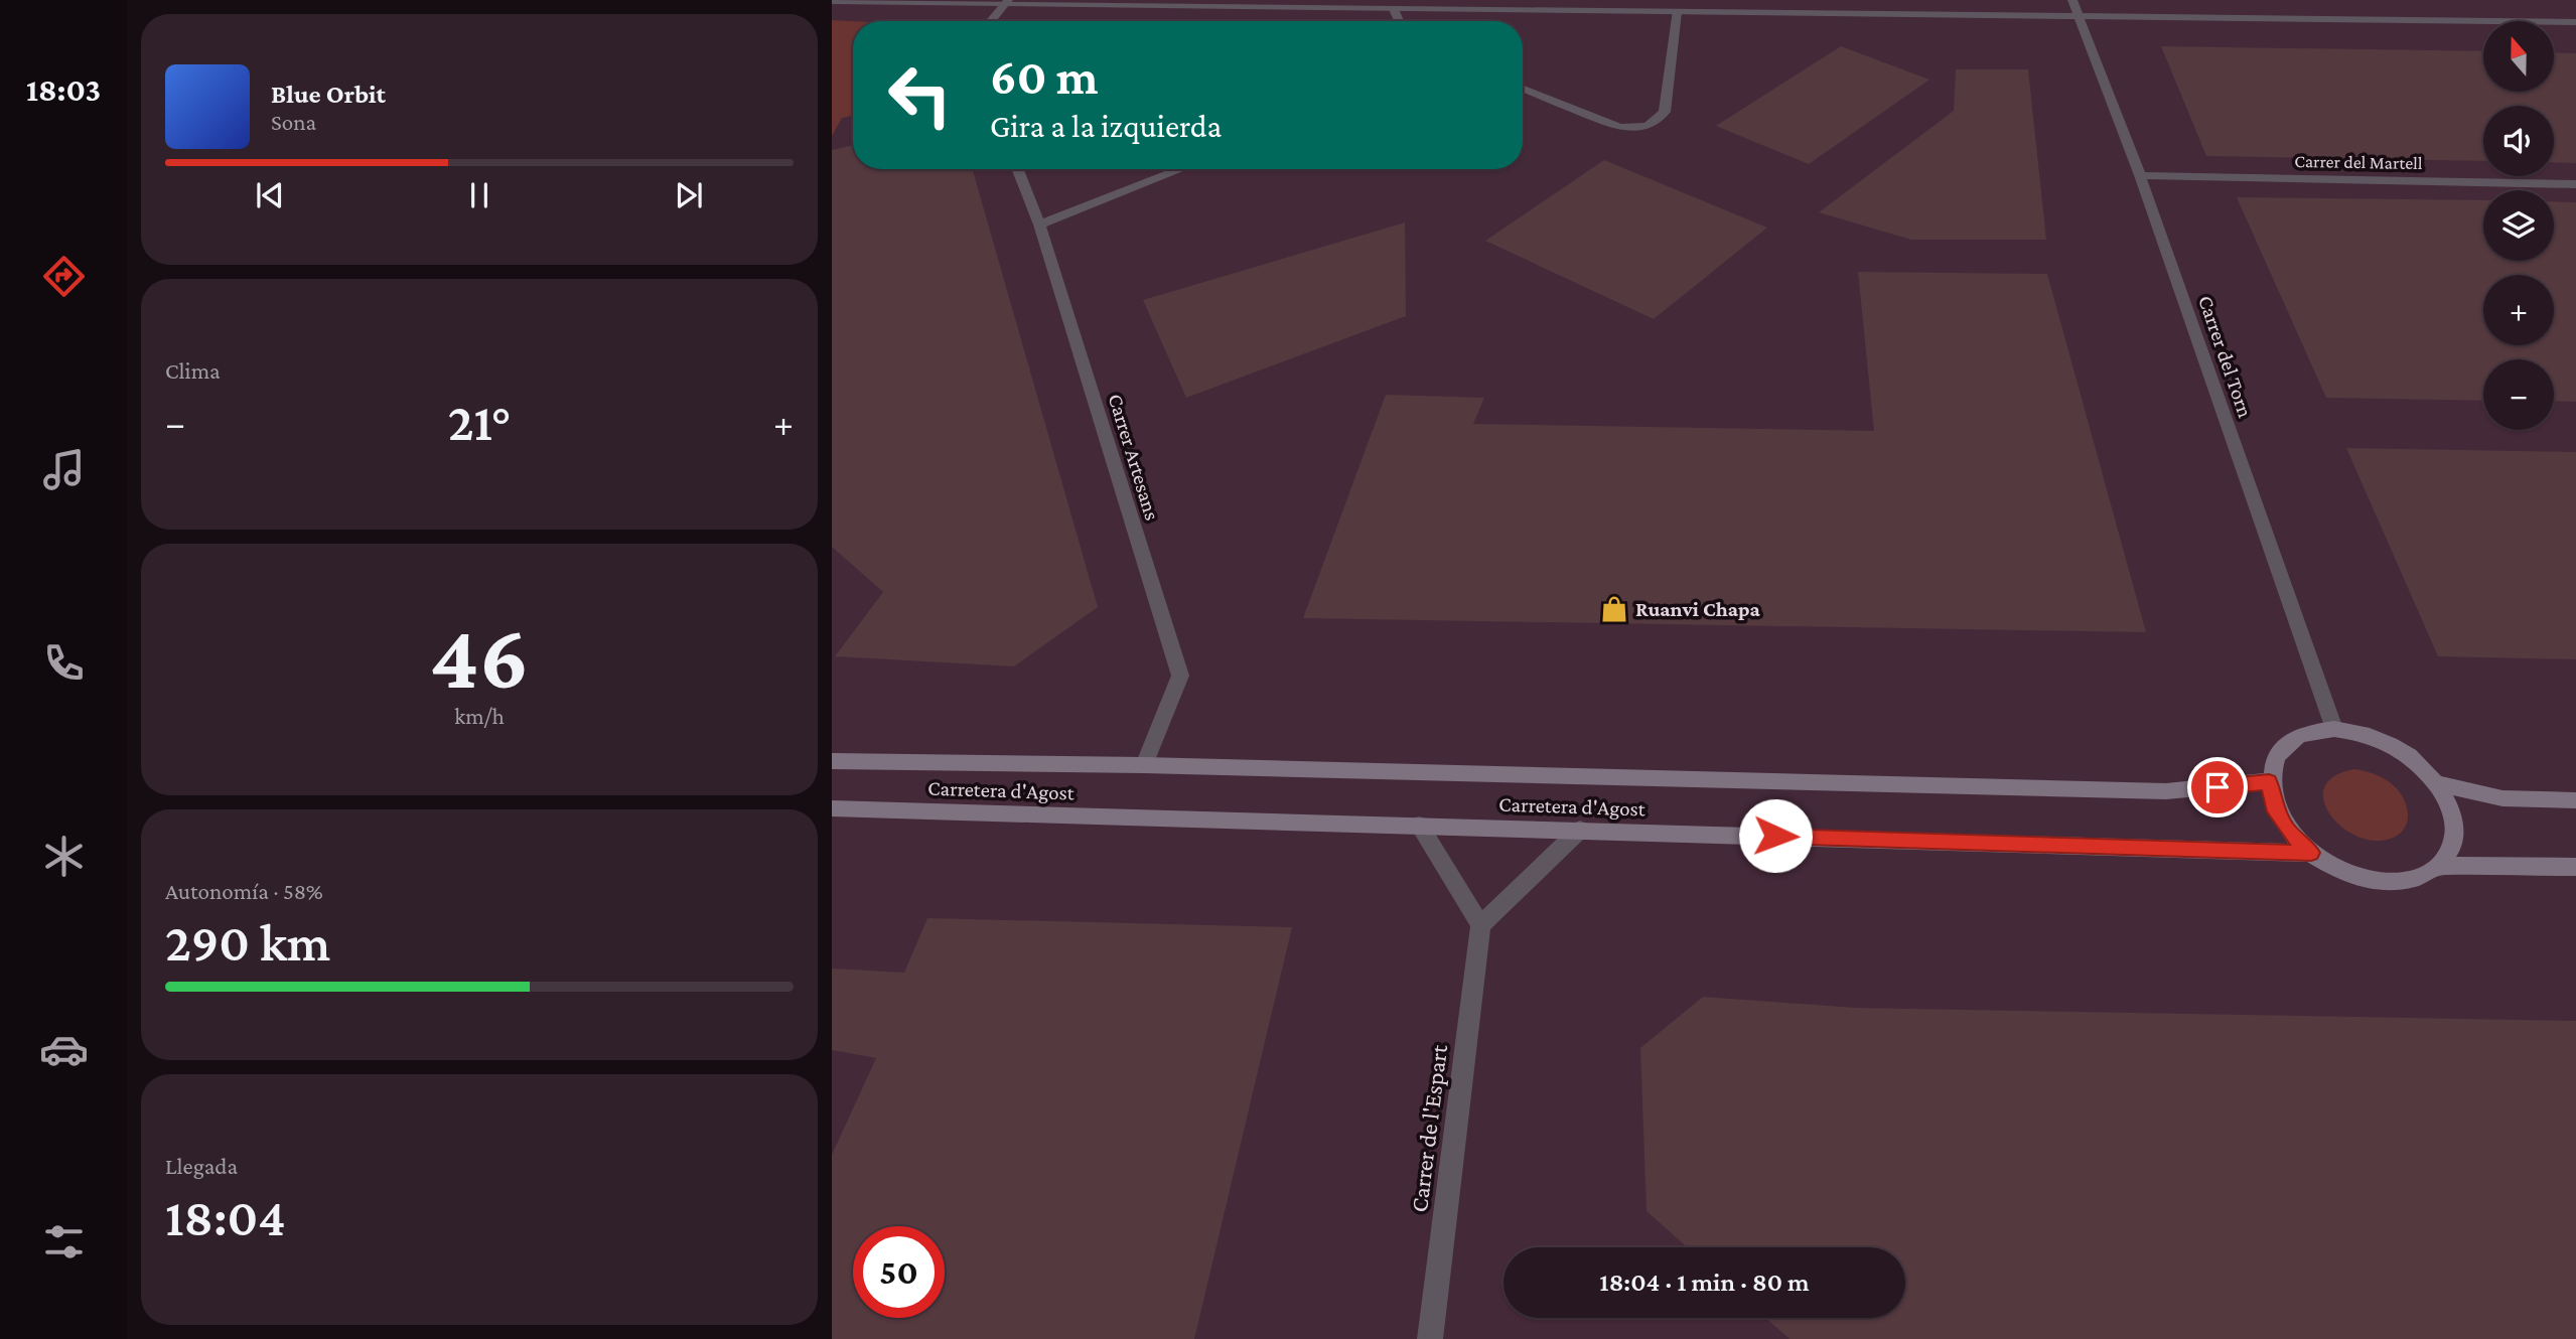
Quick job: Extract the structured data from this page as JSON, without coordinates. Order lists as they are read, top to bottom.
{
  "streets": {
    "main road": ["Carretera d'Agost"],
    "street": [
      "Carrer del Martell",
      "Carrer del Torn",
      "Carrer Artesans",
      "Carrer de l'Espart"
    ]
  },
  "crossings": [
    ["Carrer del Martell", "Carrer del Torn"],
    ["Carrer del Torn", "Carretera d'Agost"],
    ["Carrer Artesans", "Carretera d'Agost"]
  ],
  "places": {
    "shop": ["Ruanvi Chapa"]
  },
  "north": "top",
  "page": {
    "tabs": "18:03",
    "map_buttons": ["+", "−"],
    "turn": ["60 m", "Gira a la izquierda"],
    "song": ["Blue Orbit", "Sona"],
    "tile": [
      "Clima",
      ["46", "km/h"],
      ["Autonomía · 58%", "290 km"],
      ["Llegada", "18:04"]
    ],
    "heat": ["−", "21°", "+"],
    "limit": "50",
    "trip": "18:04 · 1 min · 80 m"
  }
}
